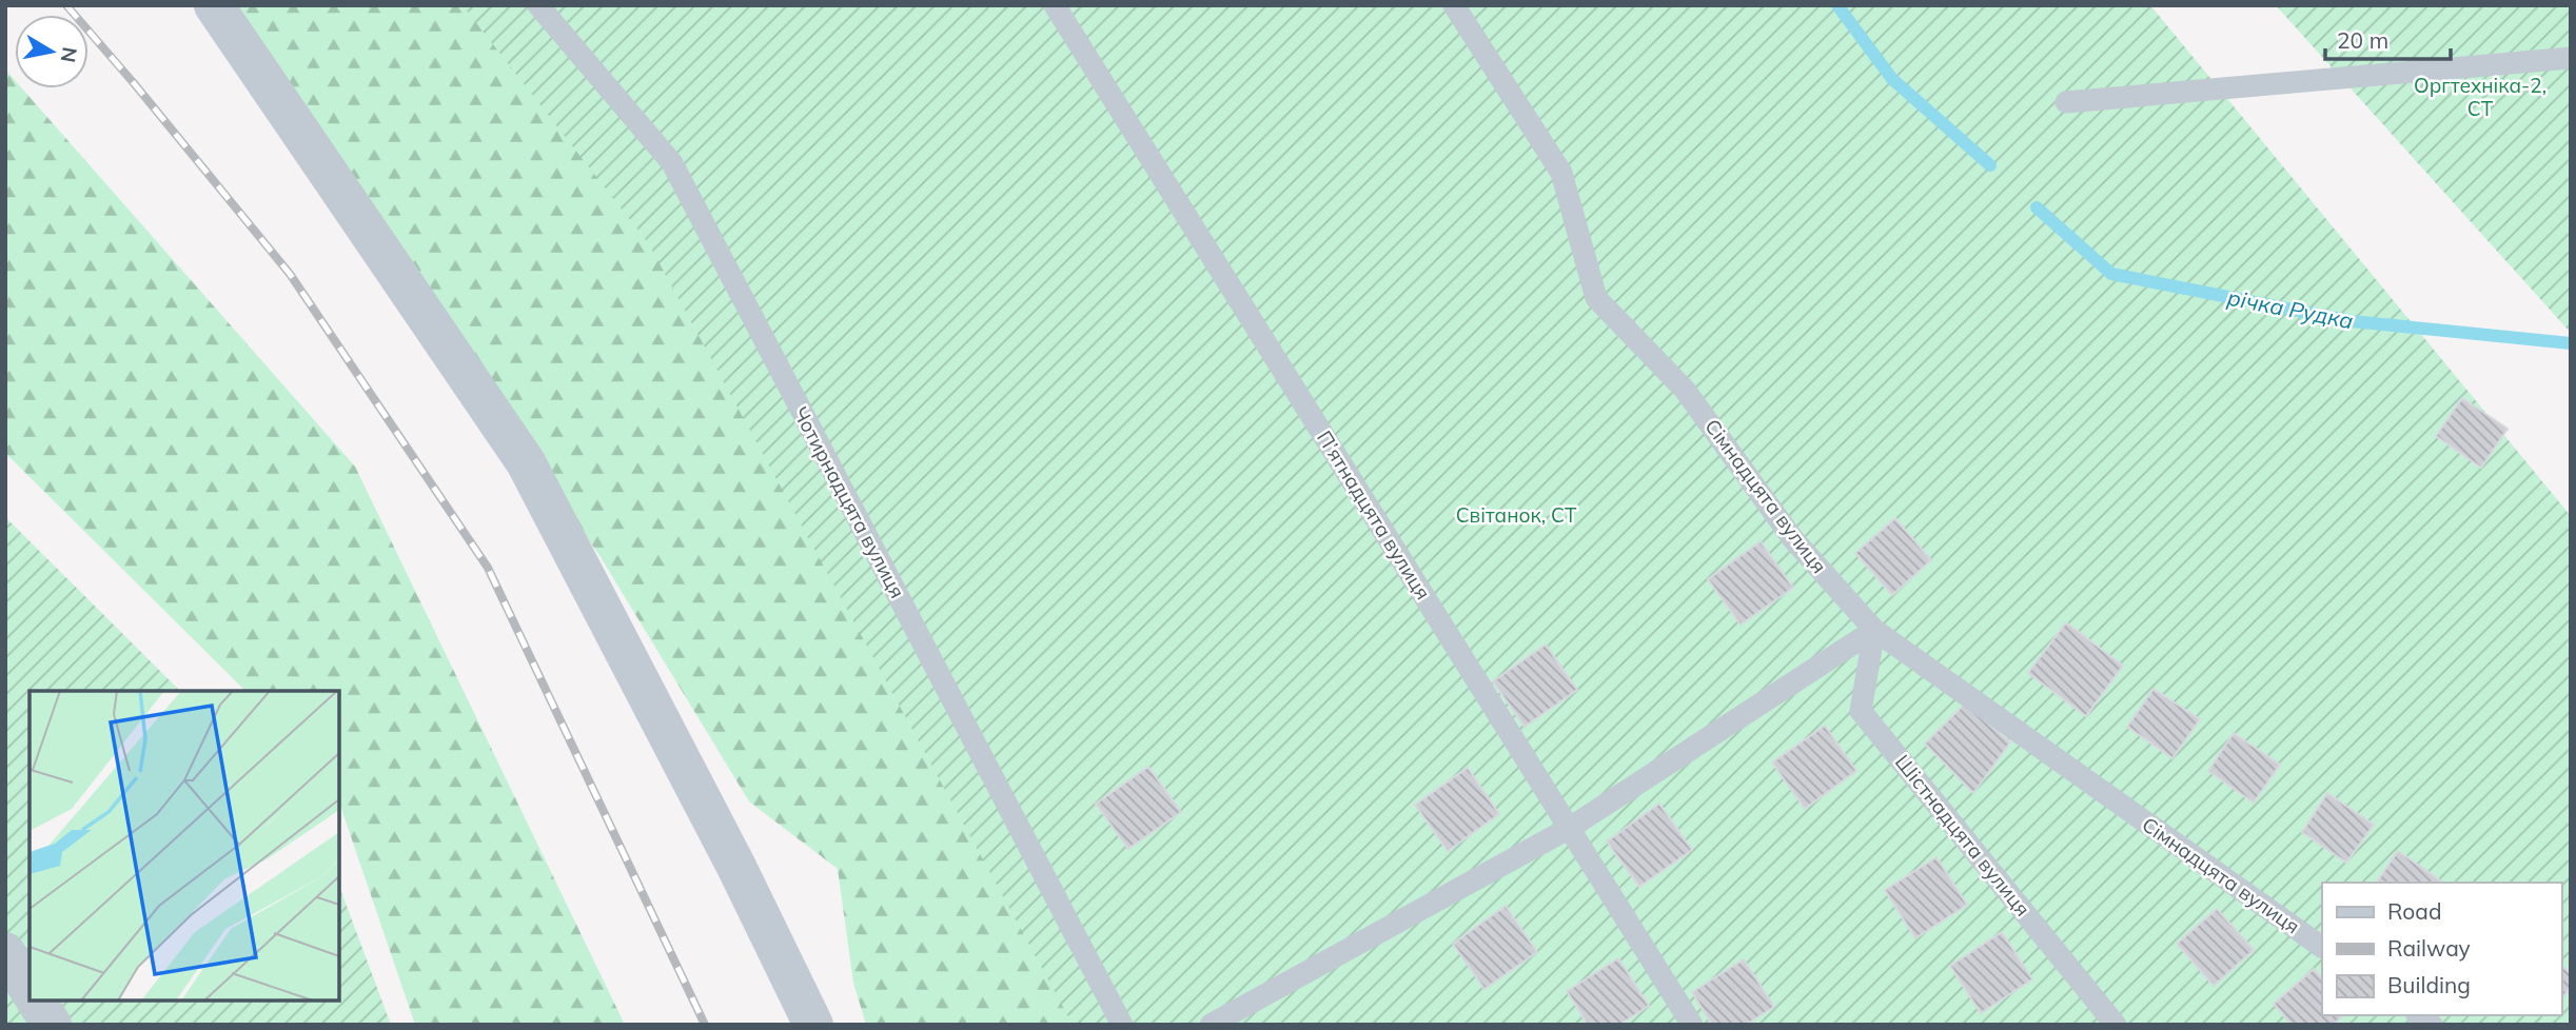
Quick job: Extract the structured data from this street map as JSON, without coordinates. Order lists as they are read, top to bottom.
{
  "streets": {
    "lane": [
      "Сімнадцята вулиця",
      "Чотирнадцята вулиця",
      "П’ятнадцята вулиця",
      "Шістнадцята вулиця"
    ]
  },
  "crossings": [
    ["Сімнадцята вулиця", "Шістнадцята вулиця"]
  ],
  "water": ["річка Рудка"],
  "parks": ["Оргтехніка-2, СТ", "Світанок, СТ"],
  "legend": ["Road", "Railway", "Building"],
  "scale_bar": "20 m",
  "north": "right"
}
